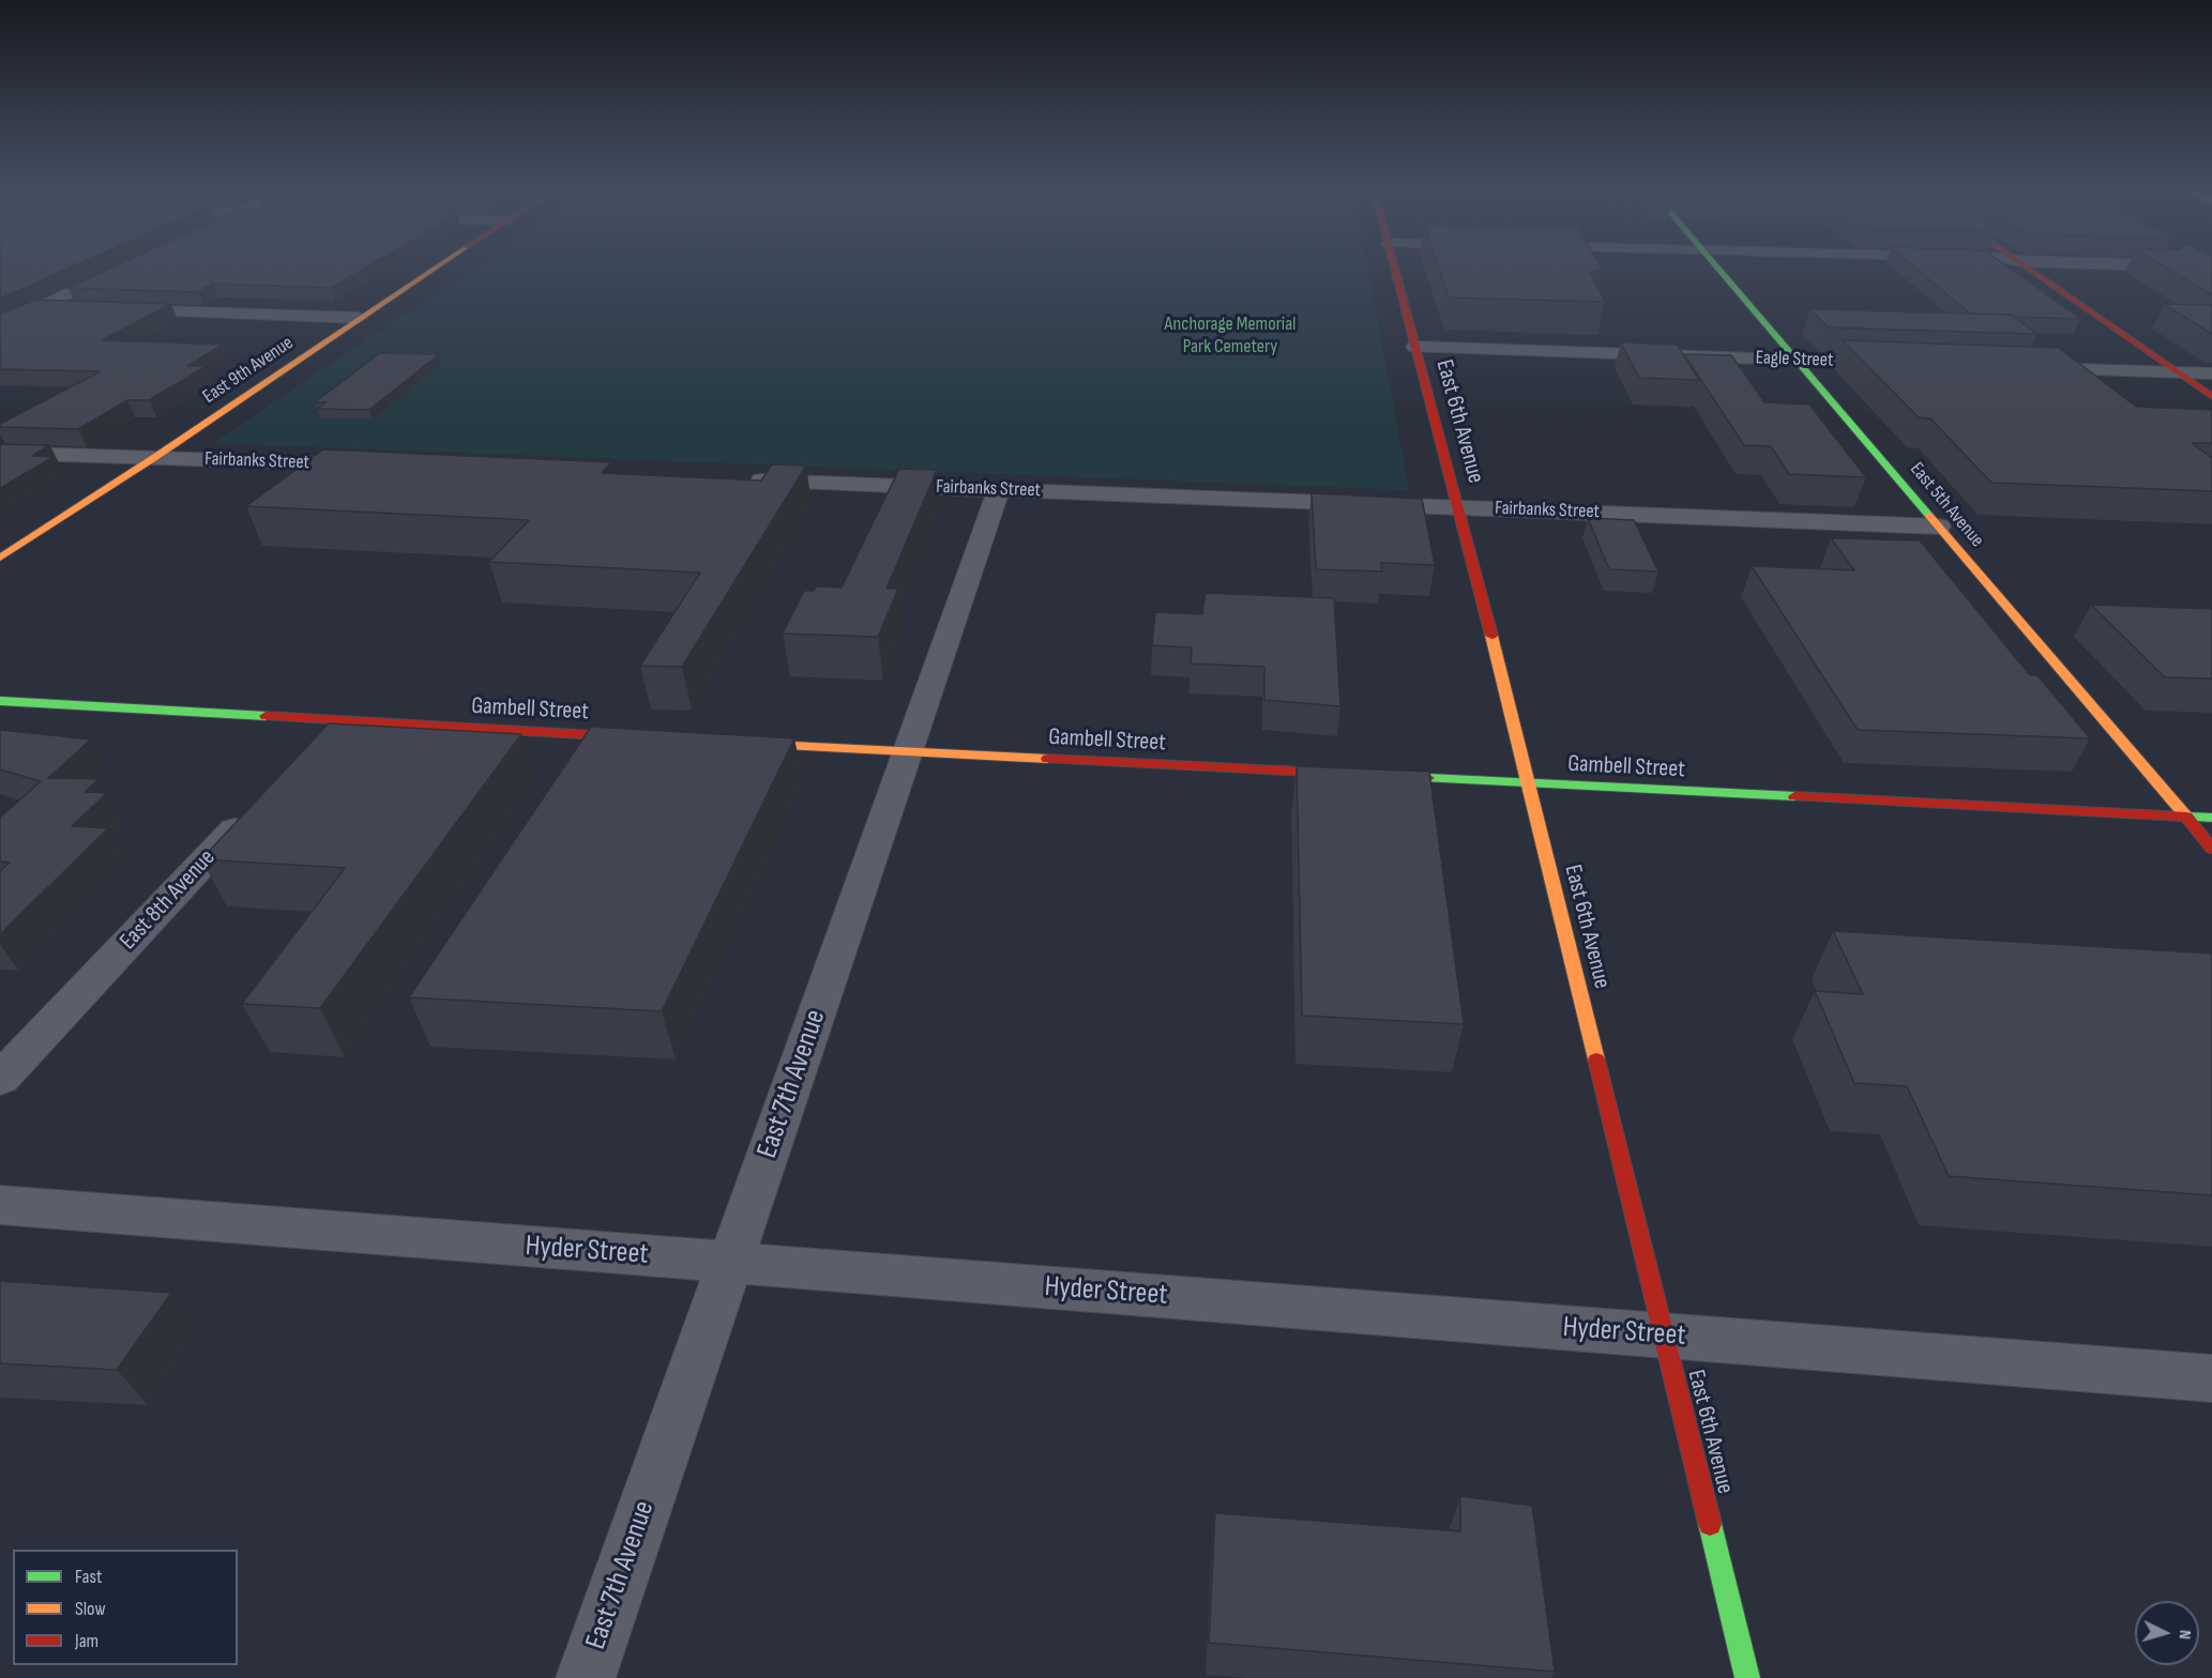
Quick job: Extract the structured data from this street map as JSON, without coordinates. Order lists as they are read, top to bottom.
{
  "streets": {
    "main road": [
      "East 9th Avenue",
      "East 6th Avenue",
      "East 5th Avenue",
      "Gambell Street"
    ],
    "street": [
      "Eagle Street",
      "Fairbanks Street",
      "East 8th Avenue",
      "East 7th Avenue",
      "Hyder Street"
    ]
  },
  "crossings": [
    ["Eagle Street", "East 6th Avenue"],
    ["Eagle Street", "East 5th Avenue"],
    ["East 9th Avenue", "Fairbanks Street"],
    ["East 6th Avenue", "Fairbanks Street"],
    ["East 6th Avenue", "Gambell Street"],
    ["East 6th Avenue", "Hyder Street"],
    ["Fairbanks Street", "East 5th Avenue"],
    ["Fairbanks Street", "East 7th Avenue"],
    ["East 5th Avenue", "Gambell Street"],
    ["Gambell Street", "East 7th Avenue"],
    ["East 7th Avenue", "Hyder Street"]
  ],
  "parks": ["Anchorage Memorial Park Cemetery"],
  "legend": ["Fast", "Slow", "Jam"],
  "north": "right"
}
